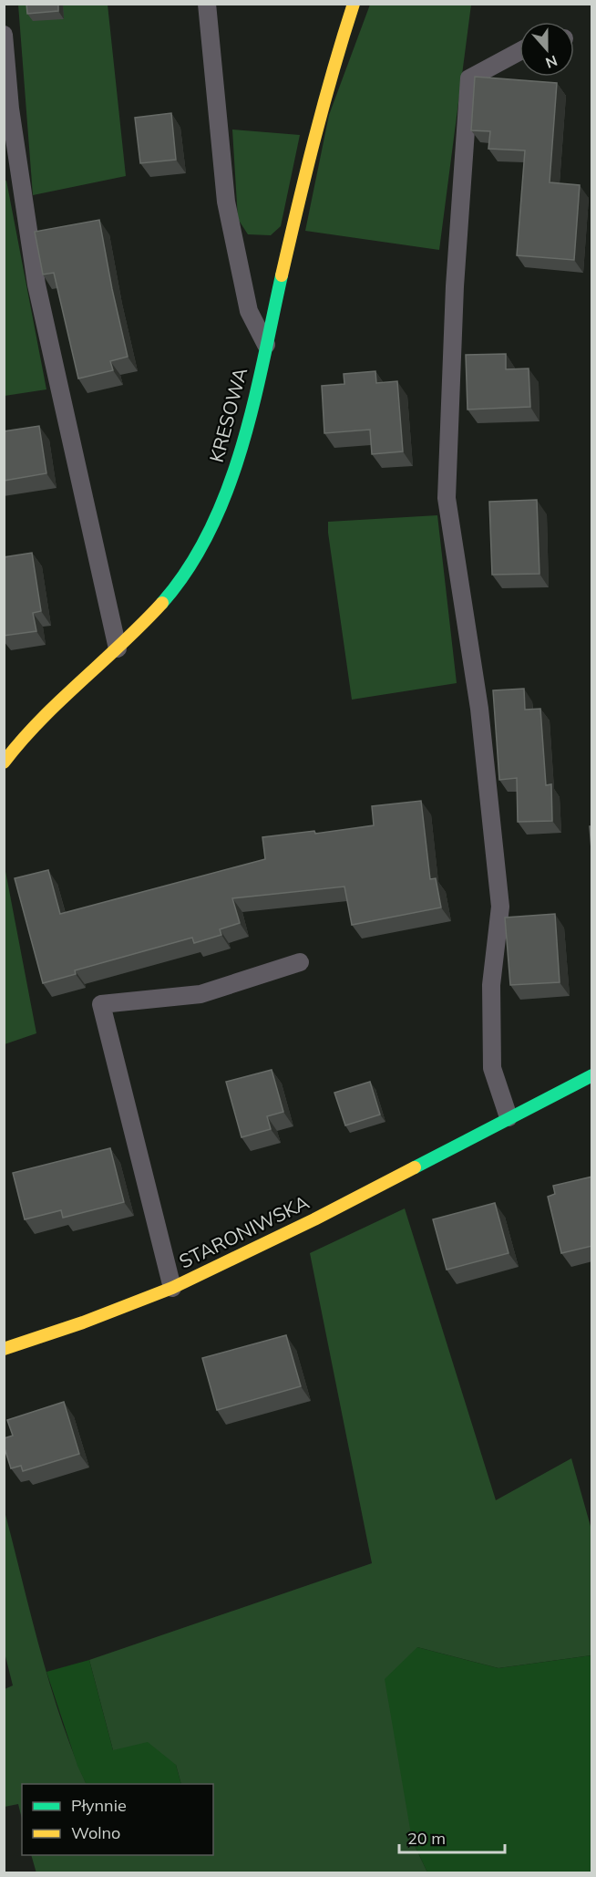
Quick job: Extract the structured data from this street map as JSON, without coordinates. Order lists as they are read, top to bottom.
{
  "streets": {
    "street": ["KRESOWA", "STARONIWSKA"]
  },
  "legend": ["Płynnie", "Wolno"],
  "scale_bar": "20 m",
  "north": "bottom"
}
